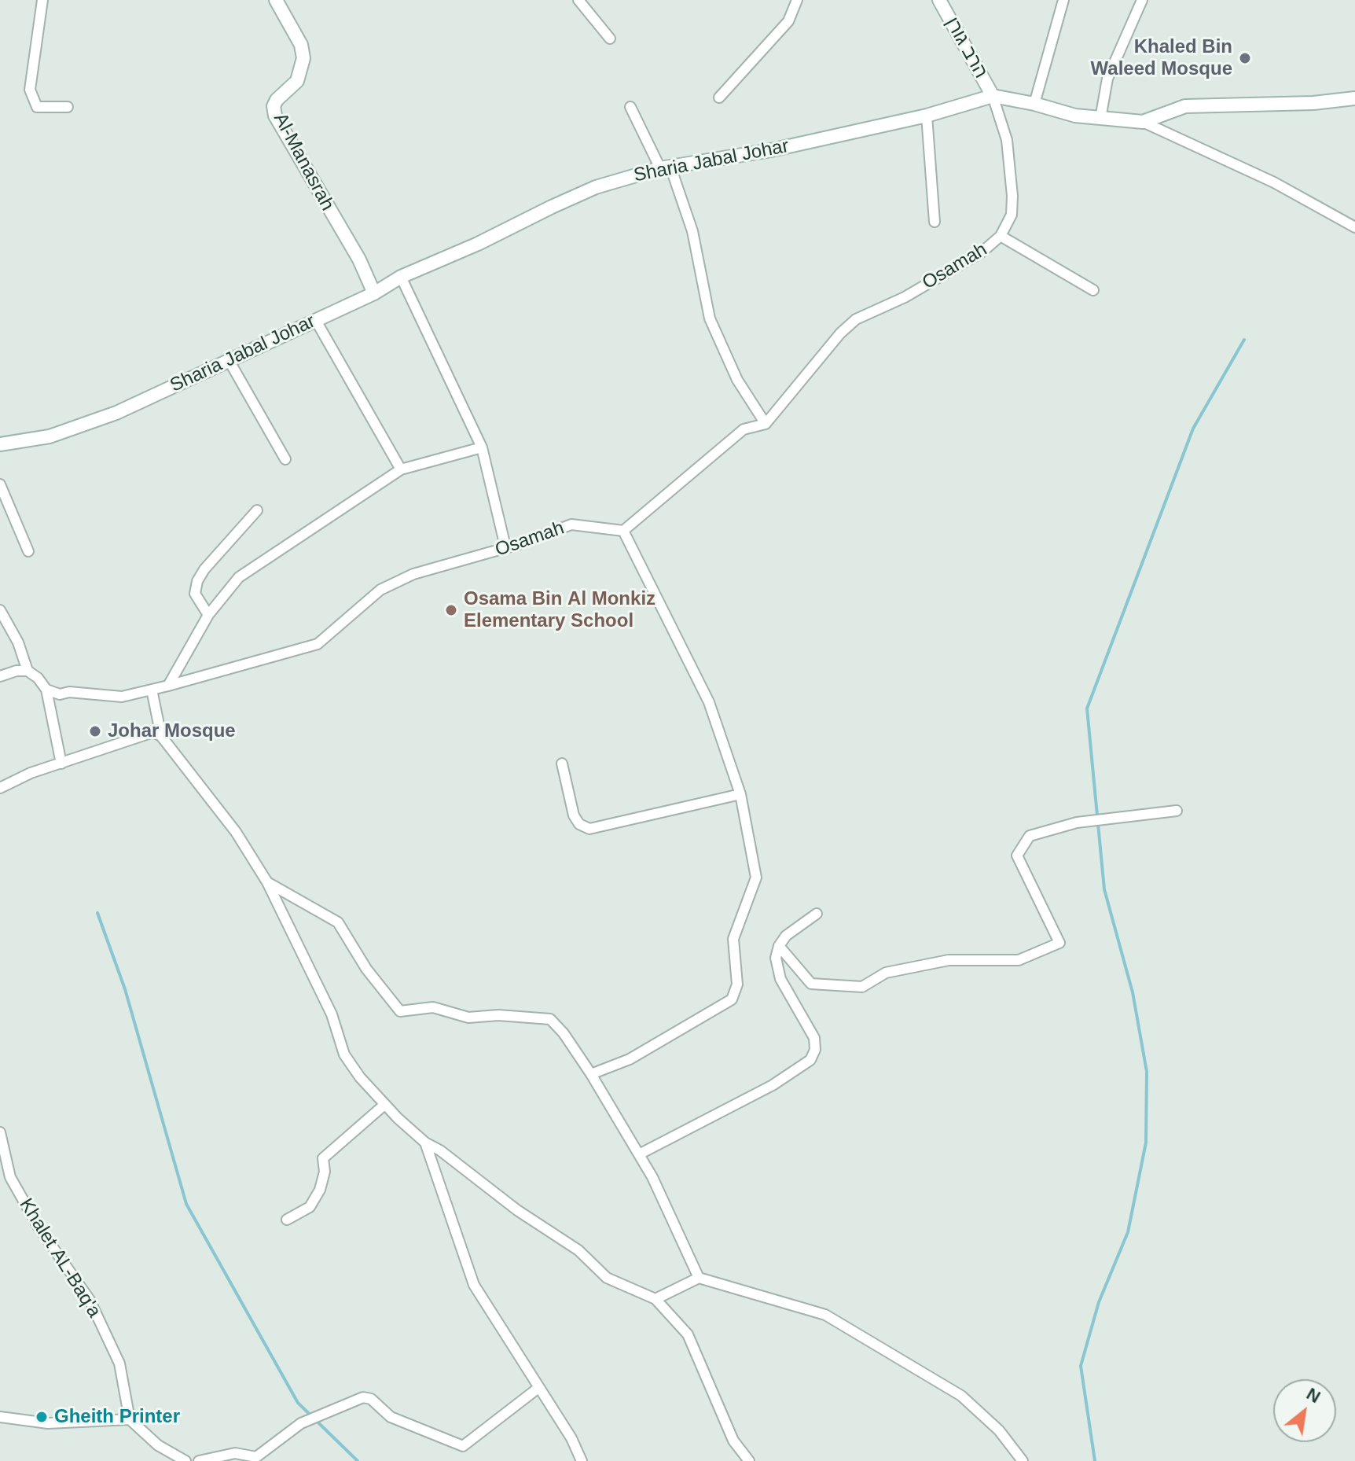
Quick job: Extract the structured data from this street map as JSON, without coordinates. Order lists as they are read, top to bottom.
{
  "streets": {
    "street": [
      "הרב גורן",
      "Sharia Jabal Johar",
      "Al-Manasrah",
      "Osamah",
      "Khalet AL-Baq'a"
    ]
  },
  "crossings": [
    ["הרב גורן", "Sharia Jabal Johar"],
    ["הרב גורן", "Osamah"],
    ["Sharia Jabal Johar", "Al-Manasrah"],
    ["Sharia Jabal Johar", "Osamah"]
  ],
  "places": [
    "Khaled Bin Waleed Mosque",
    "Osama Bin Al Monkiz Elementary School",
    "Johar Mosque",
    "Gheith Printer"
  ],
  "north": "top right"
}
